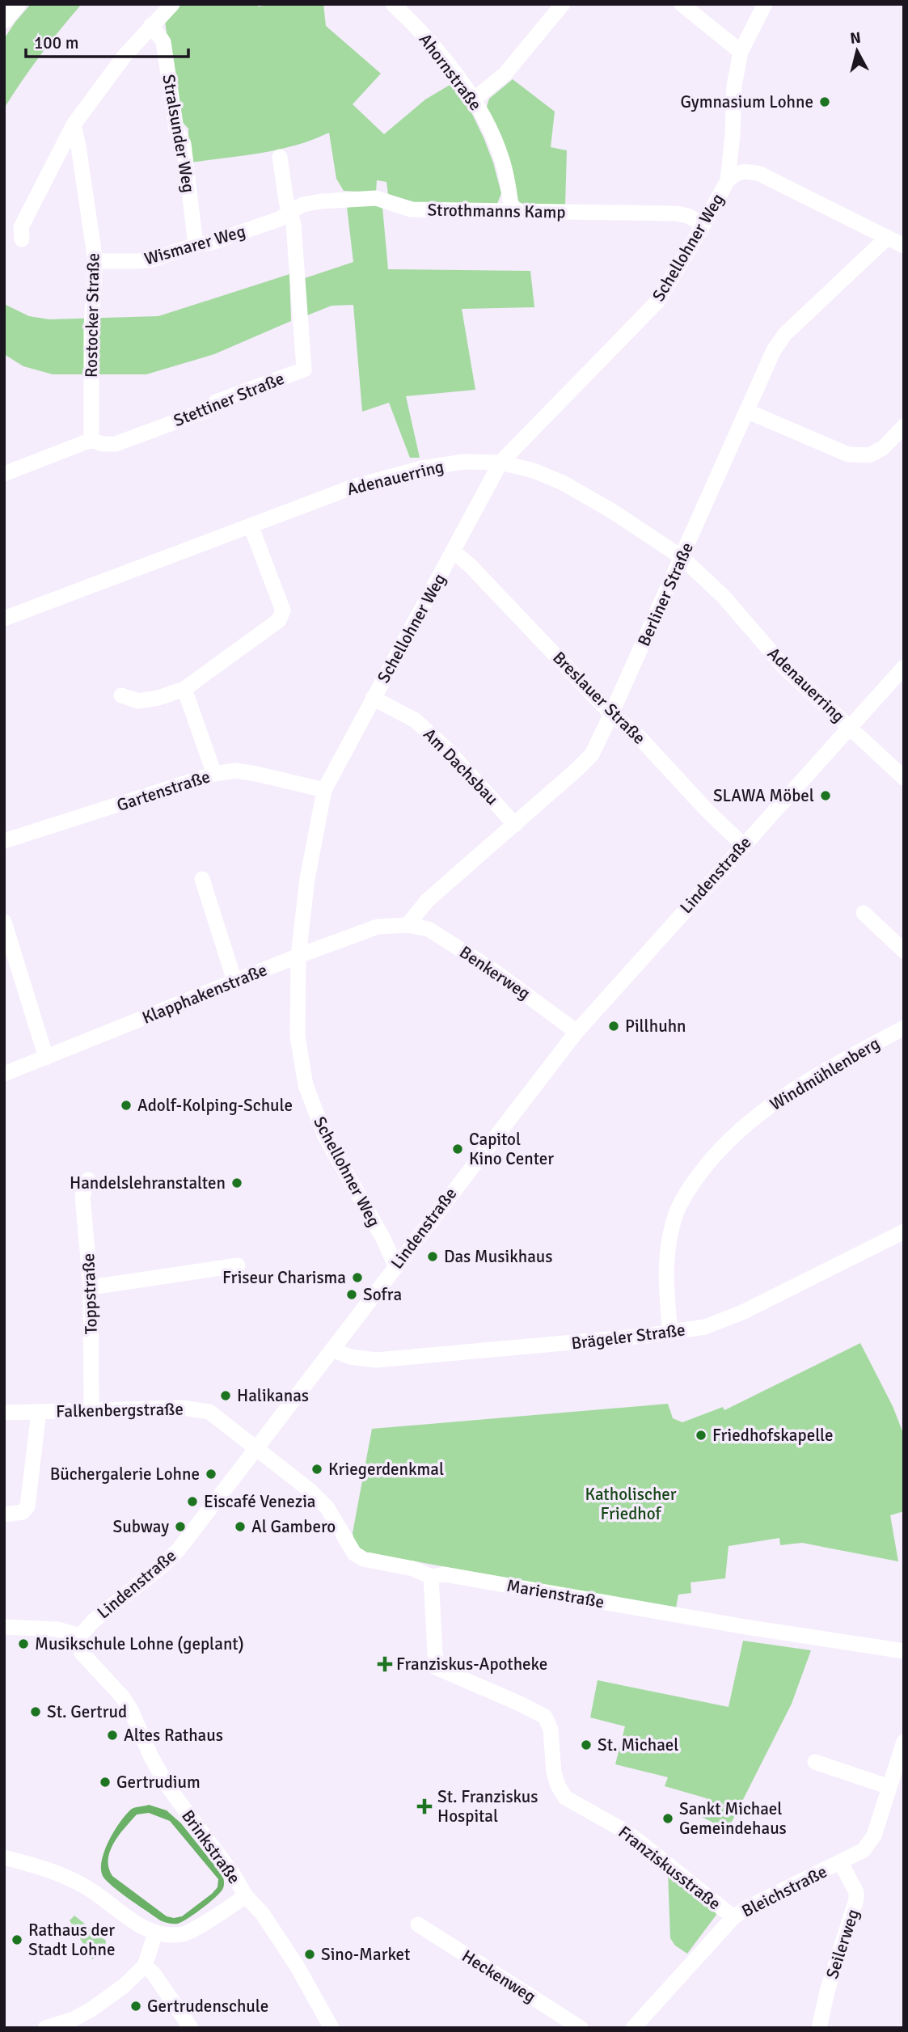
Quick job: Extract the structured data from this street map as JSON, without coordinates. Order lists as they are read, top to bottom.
{
  "streets": {
    "street": [
      "Ahornstraße",
      "Stralsunder Weg",
      "Strothmanns Kamp",
      "Wismarer Weg",
      "Schellohner Weg",
      "Rostocker Straße",
      "Stettiner Straße",
      "Adenauerring",
      "Berliner Straße",
      "Breslauer Straße",
      "Am Dachsbau",
      "Gartenstraße",
      "Lindenstraße",
      "Benkerweg",
      "Klapphakenstraße",
      "Windmühlenberg",
      "Toppstraße",
      "Brägeler Straße",
      "Falkenbergstraße",
      "Marienstraße",
      "Brinkstraße",
      "Franziskusstraße",
      "Bleichstraße",
      "Seilerweg",
      "Heckenweg"
    ]
  },
  "crossings": [
    ["Ahornstraße", "Strothmanns Kamp"],
    ["Stralsunder Weg", "Wismarer Weg"],
    ["Strothmanns Kamp", "Wismarer Weg"],
    ["Strothmanns Kamp", "Schellohner Weg"],
    ["Strothmanns Kamp", "Stettiner Straße"],
    ["Wismarer Weg", "Rostocker Straße"],
    ["Wismarer Weg", "Stettiner Straße"],
    ["Schellohner Weg", "Adenauerring"],
    ["Schellohner Weg", "Breslauer Straße"],
    ["Schellohner Weg", "Am Dachsbau"],
    ["Schellohner Weg", "Gartenstraße"],
    ["Schellohner Weg", "Lindenstraße"],
    ["Schellohner Weg", "Klapphakenstraße"],
    ["Rostocker Straße", "Stettiner Straße"],
    ["Adenauerring", "Berliner Straße"],
    ["Adenauerring", "Lindenstraße"],
    ["Berliner Straße", "Breslauer Straße"],
    ["Berliner Straße", "Am Dachsbau"],
    ["Berliner Straße", "Benkerweg"],
    ["Berliner Straße", "Klapphakenstraße"],
    ["Breslauer Straße", "Lindenstraße"],
    ["Lindenstraße", "Benkerweg"],
    ["Lindenstraße", "Brägeler Straße"],
    ["Lindenstraße", "Falkenbergstraße"],
    ["Lindenstraße", "Marienstraße"],
    ["Lindenstraße", "Brinkstraße"],
    ["Benkerweg", "Klapphakenstraße"],
    ["Windmühlenberg", "Brägeler Straße"],
    ["Toppstraße", "Falkenbergstraße"],
    ["Falkenbergstraße", "Marienstraße"],
    ["Marienstraße", "Franziskusstraße"],
    ["Franziskusstraße", "Bleichstraße"],
    ["Bleichstraße", "Seilerweg"]
  ],
  "parks": ["Katholischer Friedhof"],
  "places": {
    "other": [
      "Gymnasium Lohne",
      "SLAWA Möbel",
      "Pillhuhn",
      "Adolf-Kolping-Schule",
      "Capitol Kino Center",
      "Handelslehranstalten",
      "Das Musikhaus",
      "Friseur Charisma",
      "Sofra",
      "Halikanas",
      "Friedhofskapelle",
      "Kriegerdenkmal",
      "Büchergalerie Lohne",
      "Eiscafé Venezia",
      "Subway",
      "Al Gambero",
      "Musikschule Lohne (geplant)",
      "St. Gertrud",
      "Altes Rathaus",
      "St. Michael",
      "Gertrudium",
      "Sankt Michael Gemeindehaus",
      "Rathaus der Stadt Lohne",
      "Sino-Market",
      "Gertrudenschule"
    ],
    "health": ["Franziskus-Apotheke", "St. Franziskus Hospital"]
  },
  "scale_bar": "100 m",
  "north": "top"
}
